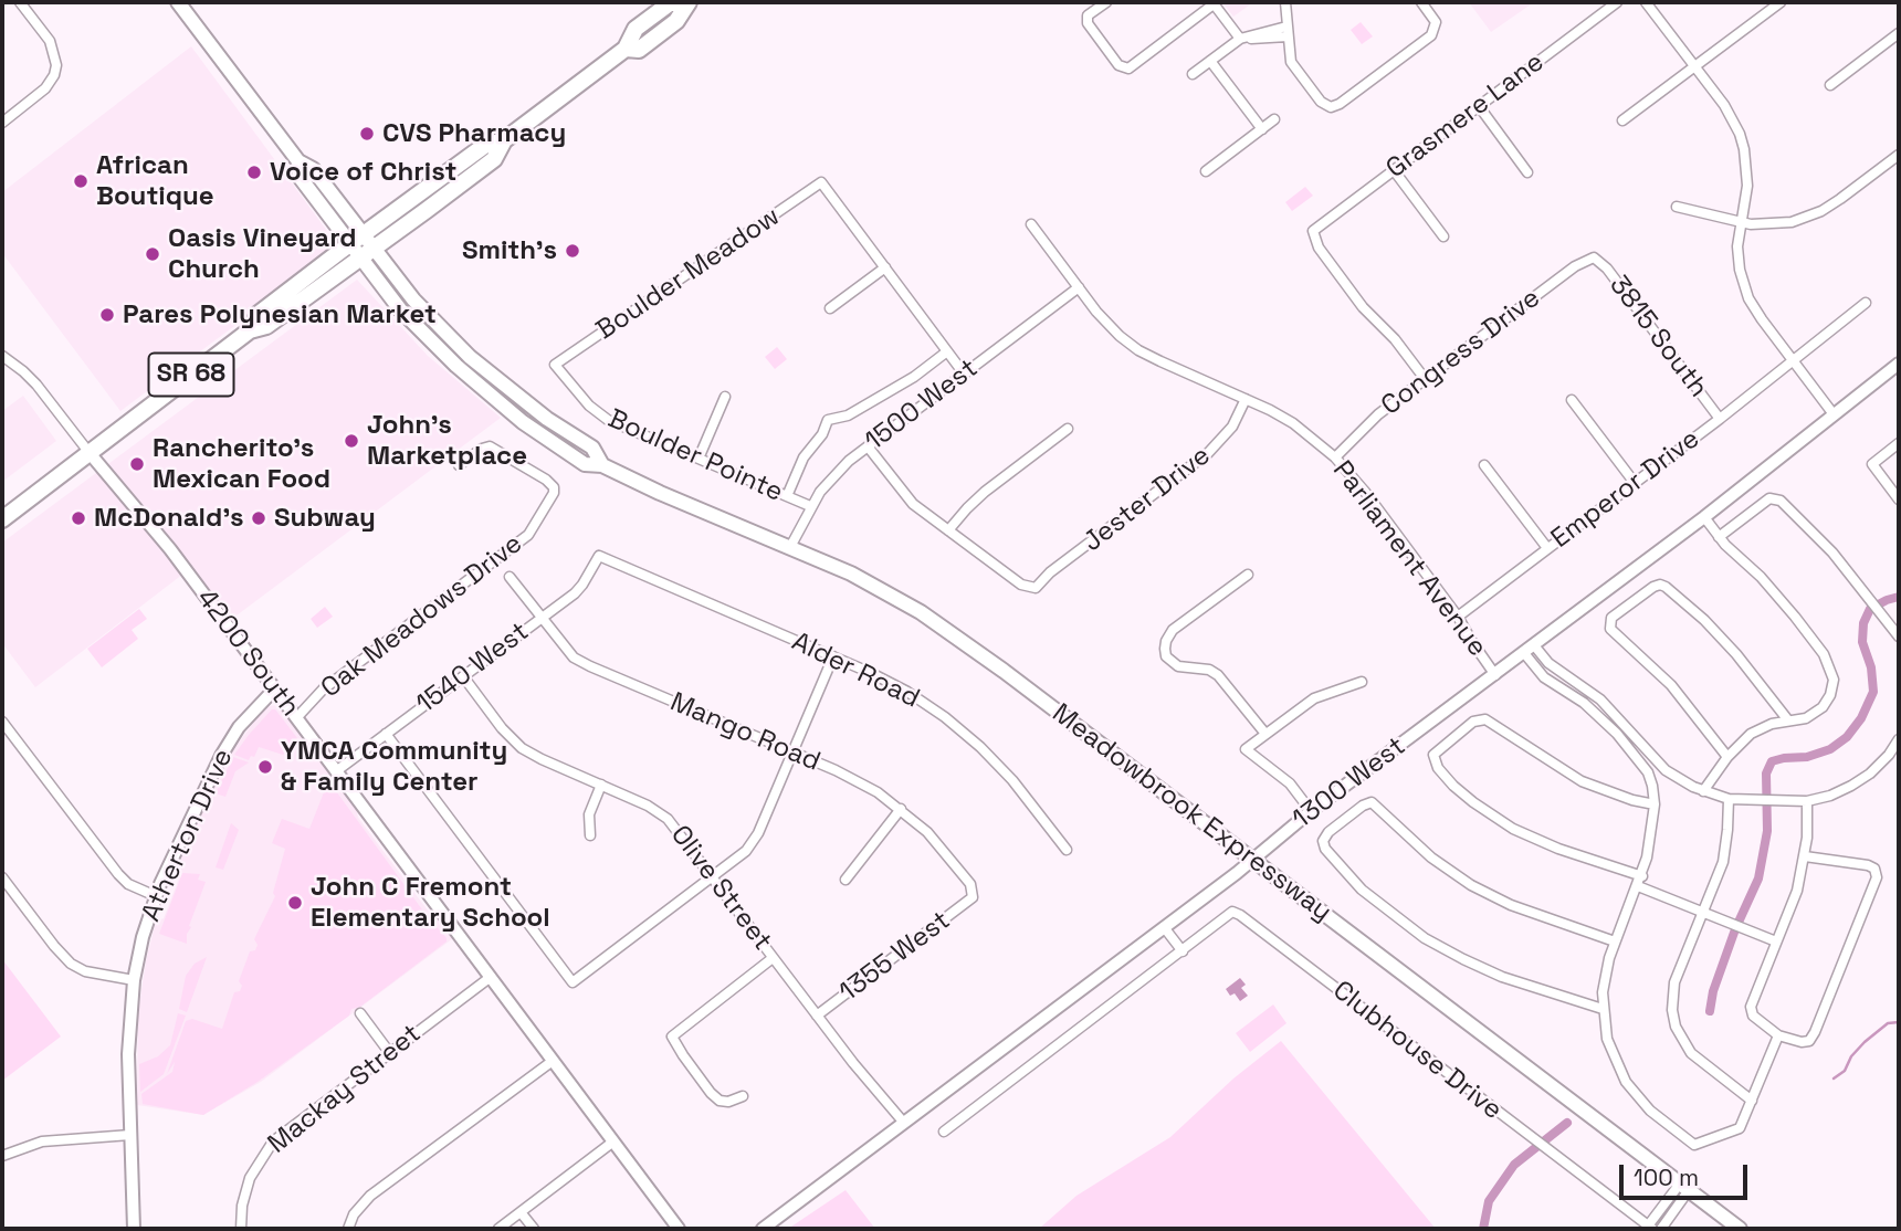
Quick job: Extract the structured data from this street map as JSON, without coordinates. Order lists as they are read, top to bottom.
{
  "streets": {
    "main road": ["SR 68", "Meadowbrook Expressway"],
    "street": [
      "Grasmere Lane",
      "Boulder Meadow",
      "3815 South",
      "Congress Drive",
      "1500 West",
      "Boulder Pointe",
      "Emperor Drive",
      "Jester Drive",
      "Parliament Avenue",
      "Oak Meadows Drive",
      "4200 South",
      "1540 West",
      "Alder Road",
      "Mango Road",
      "1300 West",
      "Atherton Drive",
      "Olive Street",
      "1355 West",
      "Clubhouse Drive",
      "Mackay Street"
    ]
  },
  "crossings": [
    ["Grasmere Lane", "Congress Drive"],
    ["Boulder Meadow", "Boulder Pointe"],
    ["3815 South", "Congress Drive"],
    ["3815 South", "Emperor Drive"],
    ["Congress Drive", "Parliament Avenue"],
    ["SR 68", "4200 South"],
    ["SR 68", "Meadowbrook Expressway"],
    ["1500 West", "Boulder Pointe"],
    ["1500 West", "Parliament Avenue"],
    ["1500 West", "Meadowbrook Expressway"],
    ["Emperor Drive", "Parliament Avenue"],
    ["Jester Drive", "Parliament Avenue"],
    ["Parliament Avenue", "1300 West"],
    ["Oak Meadows Drive", "4200 South"],
    ["4200 South", "1540 West"],
    ["4200 South", "Atherton Drive"],
    ["4200 South", "Mackay Street"],
    ["1540 West", "Alder Road"],
    ["1540 West", "Mango Road"],
    ["1540 West", "Olive Street"],
    ["Mango Road", "1355 West"],
    ["1300 West", "Meadowbrook Expressway"],
    ["1300 West", "Olive Street"],
    ["Olive Street", "1355 West"]
  ],
  "places": [
    "CVS Pharmacy",
    "Voice of Christ",
    "African Boutique",
    "Smith's",
    "Oasis Vineyard Church",
    "Pares Polynesian Market",
    "John's Marketplace",
    "Rancherito's Mexican Food",
    "McDonald's",
    "Subway",
    "YMCA Community & Family Center",
    "John C Fremont Elementary School"
  ],
  "scale_bar": "100 m"
}
